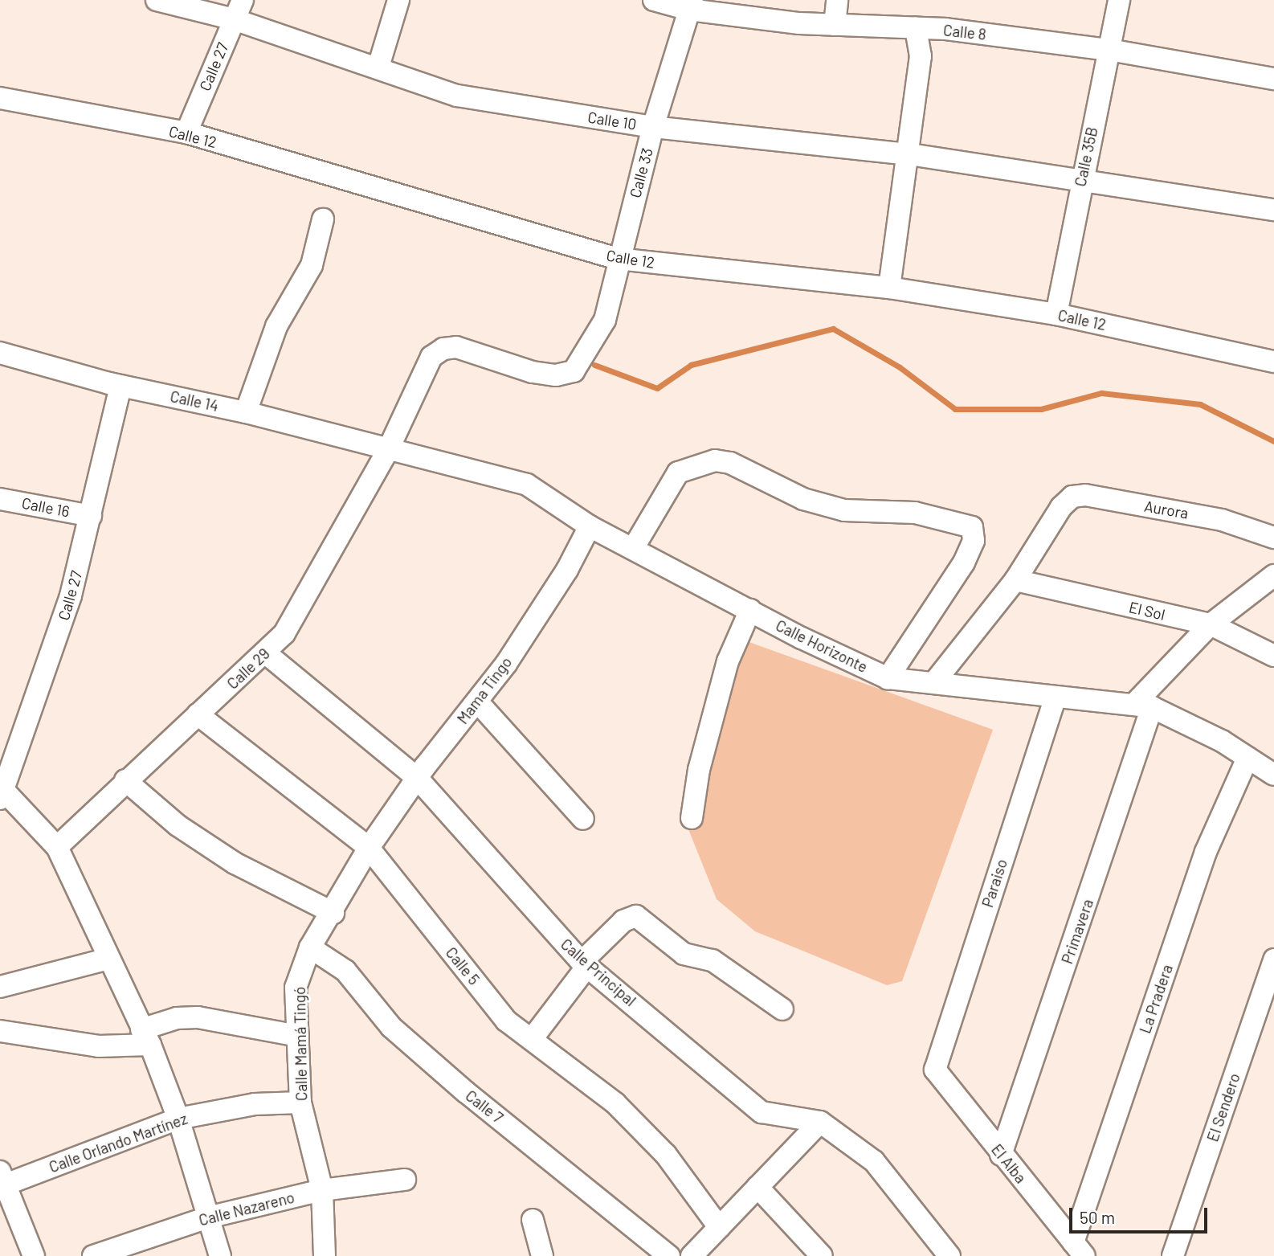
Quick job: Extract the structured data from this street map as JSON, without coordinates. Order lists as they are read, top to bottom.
{
  "streets": {
    "street": [
      "Calle 8",
      "Calle 27",
      "Calle 10",
      "Calle 12",
      "Calle 35B",
      "Calle 33",
      "Calle 14",
      "Calle 16",
      "Aurora",
      "El Sol",
      "Calle Horizonte",
      "Calle 29",
      "Mama Tingo",
      "Paraiso",
      "Primavera",
      "Calle 5",
      "Calle Principal",
      "La Pradera",
      "Calle Mamá Tingó",
      "Calle 7",
      "El Sendero",
      "Calle Orlando Martínez",
      "El Alba",
      "Calle Nazareno"
    ]
  },
  "crossings": [
    ["Calle 8", "Calle 35B"],
    ["Calle 8", "Calle 33"],
    ["Calle 27", "Calle 10"],
    ["Calle 27", "Calle 12"],
    ["Calle 27", "Calle 14"],
    ["Calle 27", "Calle 16"],
    ["Calle 10", "Calle 35B"],
    ["Calle 10", "Calle 33"],
    ["Calle 12", "Calle 35B"],
    ["Calle 12", "Calle 33"],
    ["Calle 33", "Calle 29"],
    ["Calle 14", "Calle Horizonte"],
    ["Calle 14", "Calle 29"],
    ["Aurora", "El Sol"],
    ["Calle Horizonte", "Calle 29"],
    ["Calle Horizonte", "Mama Tingo"],
    ["Calle Horizonte", "Paraiso"],
    ["Calle Horizonte", "Primavera"],
    ["Calle Horizonte", "La Pradera"],
    ["Calle 29", "Calle 5"],
    ["Calle 29", "Calle Principal"],
    ["Mama Tingo", "Calle 5"],
    ["Mama Tingo", "Calle Principal"],
    ["Mama Tingo", "Calle Mamá Tingó"],
    ["Paraiso", "El Alba"],
    ["Primavera", "El Alba"],
    ["Calle 5", "Calle Mamá Tingó"],
    ["La Pradera", "El Alba"],
    ["Calle Mamá Tingó", "Calle 7"],
    ["Calle Mamá Tingó", "Calle Orlando Martínez"],
    ["Calle Mamá Tingó", "Calle Nazareno"]
  ],
  "scale_bar": "50 m"
}
